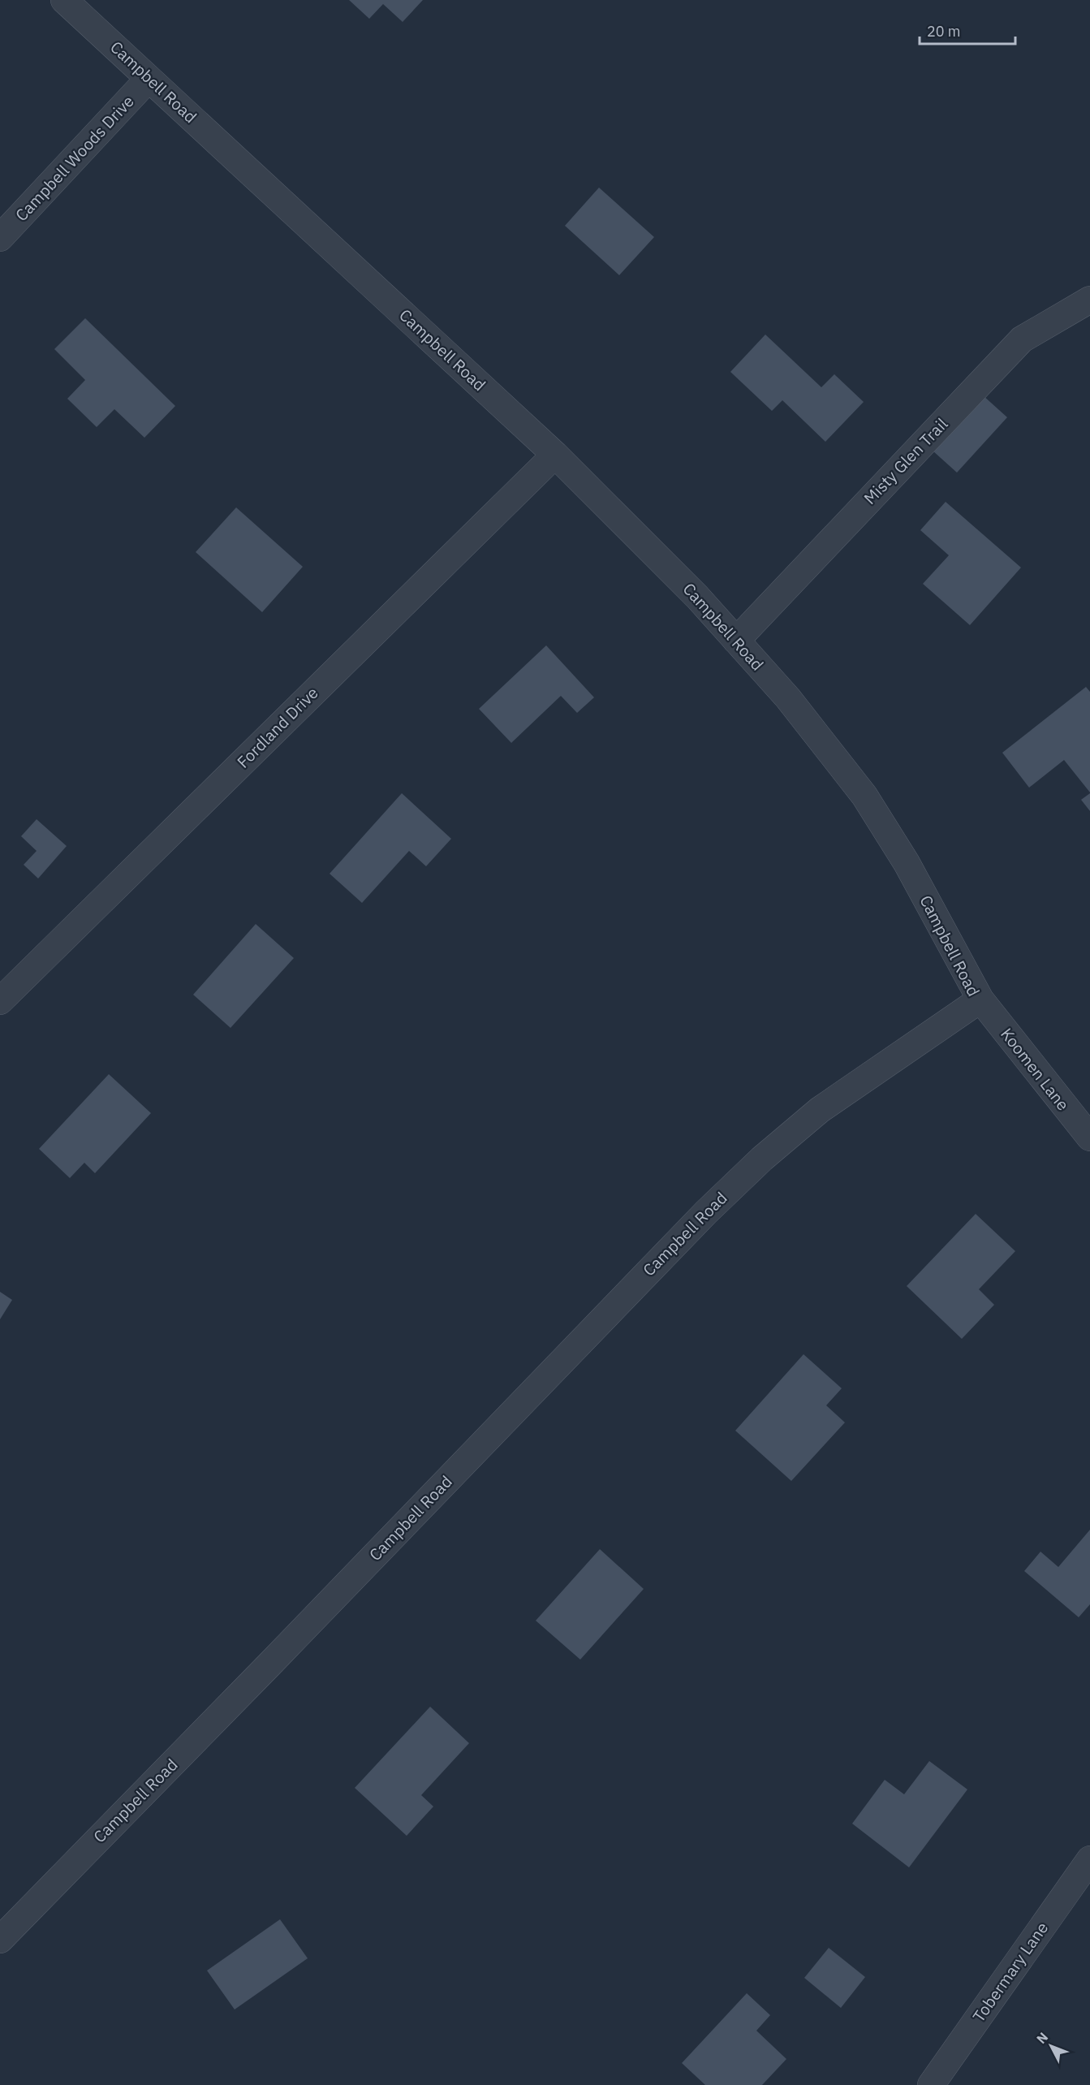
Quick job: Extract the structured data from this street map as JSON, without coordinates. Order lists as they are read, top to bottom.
{
  "streets": {
    "street": [
      "Campbell Road",
      "Campbell Woods Drive",
      "Misty Glen Trail",
      "Fordland Drive",
      "Koomen Lane",
      "Tobermary Lane"
    ]
  },
  "crossings": [
    ["Campbell Road", "Campbell Woods Drive"],
    ["Campbell Road", "Misty Glen Trail"],
    ["Campbell Road", "Fordland Drive"],
    ["Campbell Road", "Koomen Lane"]
  ],
  "scale_bar": "20 m",
  "north": "top left"
}
